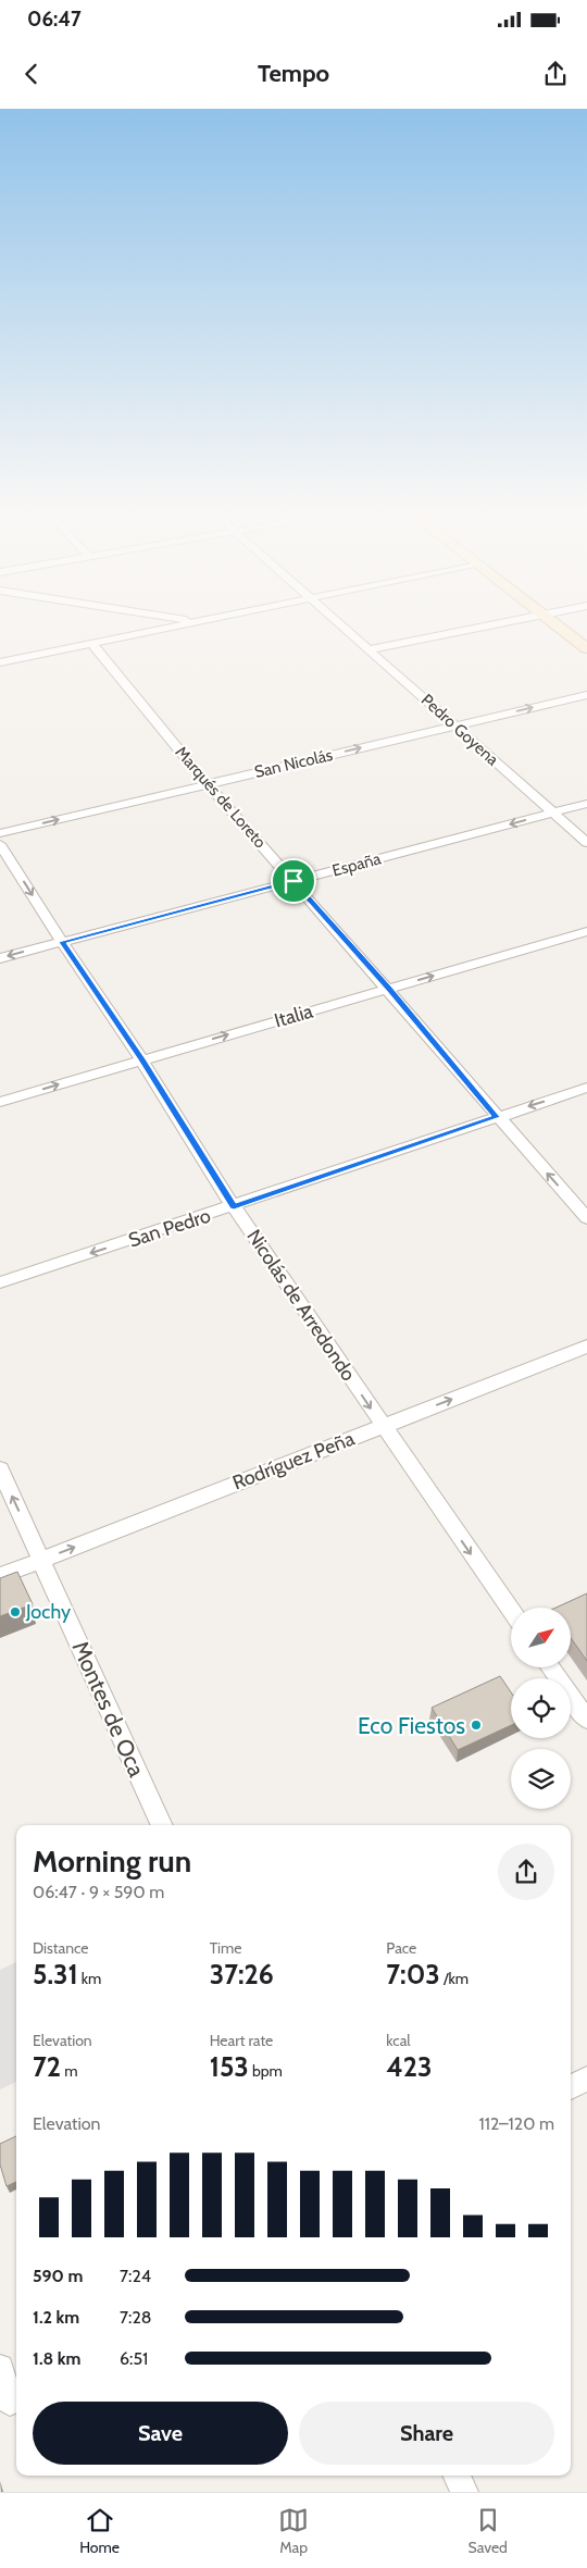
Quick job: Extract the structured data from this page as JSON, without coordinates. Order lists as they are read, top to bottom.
{
  "streets": {
    "street": [
      "Pedro Goyena",
      "San Nicolás",
      "Marqués de Loreto",
      "España",
      "Italia",
      "San Pedro",
      "Nicolás de Arredondo",
      "Rodríguez Peña",
      "Montes de Oca"
    ]
  },
  "crossings": [
    ["Pedro Goyena", "San Nicolás"],
    ["Pedro Goyena", "España"],
    ["San Nicolás", "Marqués de Loreto"],
    ["Marqués de Loreto", "España"],
    ["Marqués de Loreto", "Italia"],
    ["Marqués de Loreto", "San Pedro"],
    ["España", "Nicolás de Arredondo"],
    ["Italia", "Nicolás de Arredondo"],
    ["San Pedro", "Nicolás de Arredondo"],
    ["Nicolás de Arredondo", "Rodríguez Peña"],
    ["Rodríguez Peña", "Montes de Oca"]
  ],
  "one_way": [
    "San Nicolás",
    "España",
    "Italia",
    "San Pedro",
    "Nicolás de Arredondo",
    "Rodríguez Peña"
  ],
  "places": ["Jochy", "Eco Fiestos"],
  "north": "top right",
  "page": {
    "status": "06:47",
    "header": "Tempo",
    "heading": ["Morning run", "06:47 · 9 × 590 m"],
    "stats": [
      ["Distance", "5.31 km"],
      ["Time", "37:26"],
      ["Pace", "7:03 /km"],
      ["Elevation", "72 m"],
      ["Heart rate", "153 bpm"],
      ["kcal", "423"]
    ],
    "chart": ["Elevation", "112–120 m"],
    "list": [
      {
        "name": "590 m",
        "note": "7:24"
      },
      {
        "name": "1.2 km",
        "note": "7:28"
      },
      {
        "name": "1.8 km",
        "note": "6:51"
      }
    ],
    "buttons": ["Save", "Share"],
    "tabs": ["Home", "Map", "Saved"]
  }
}
